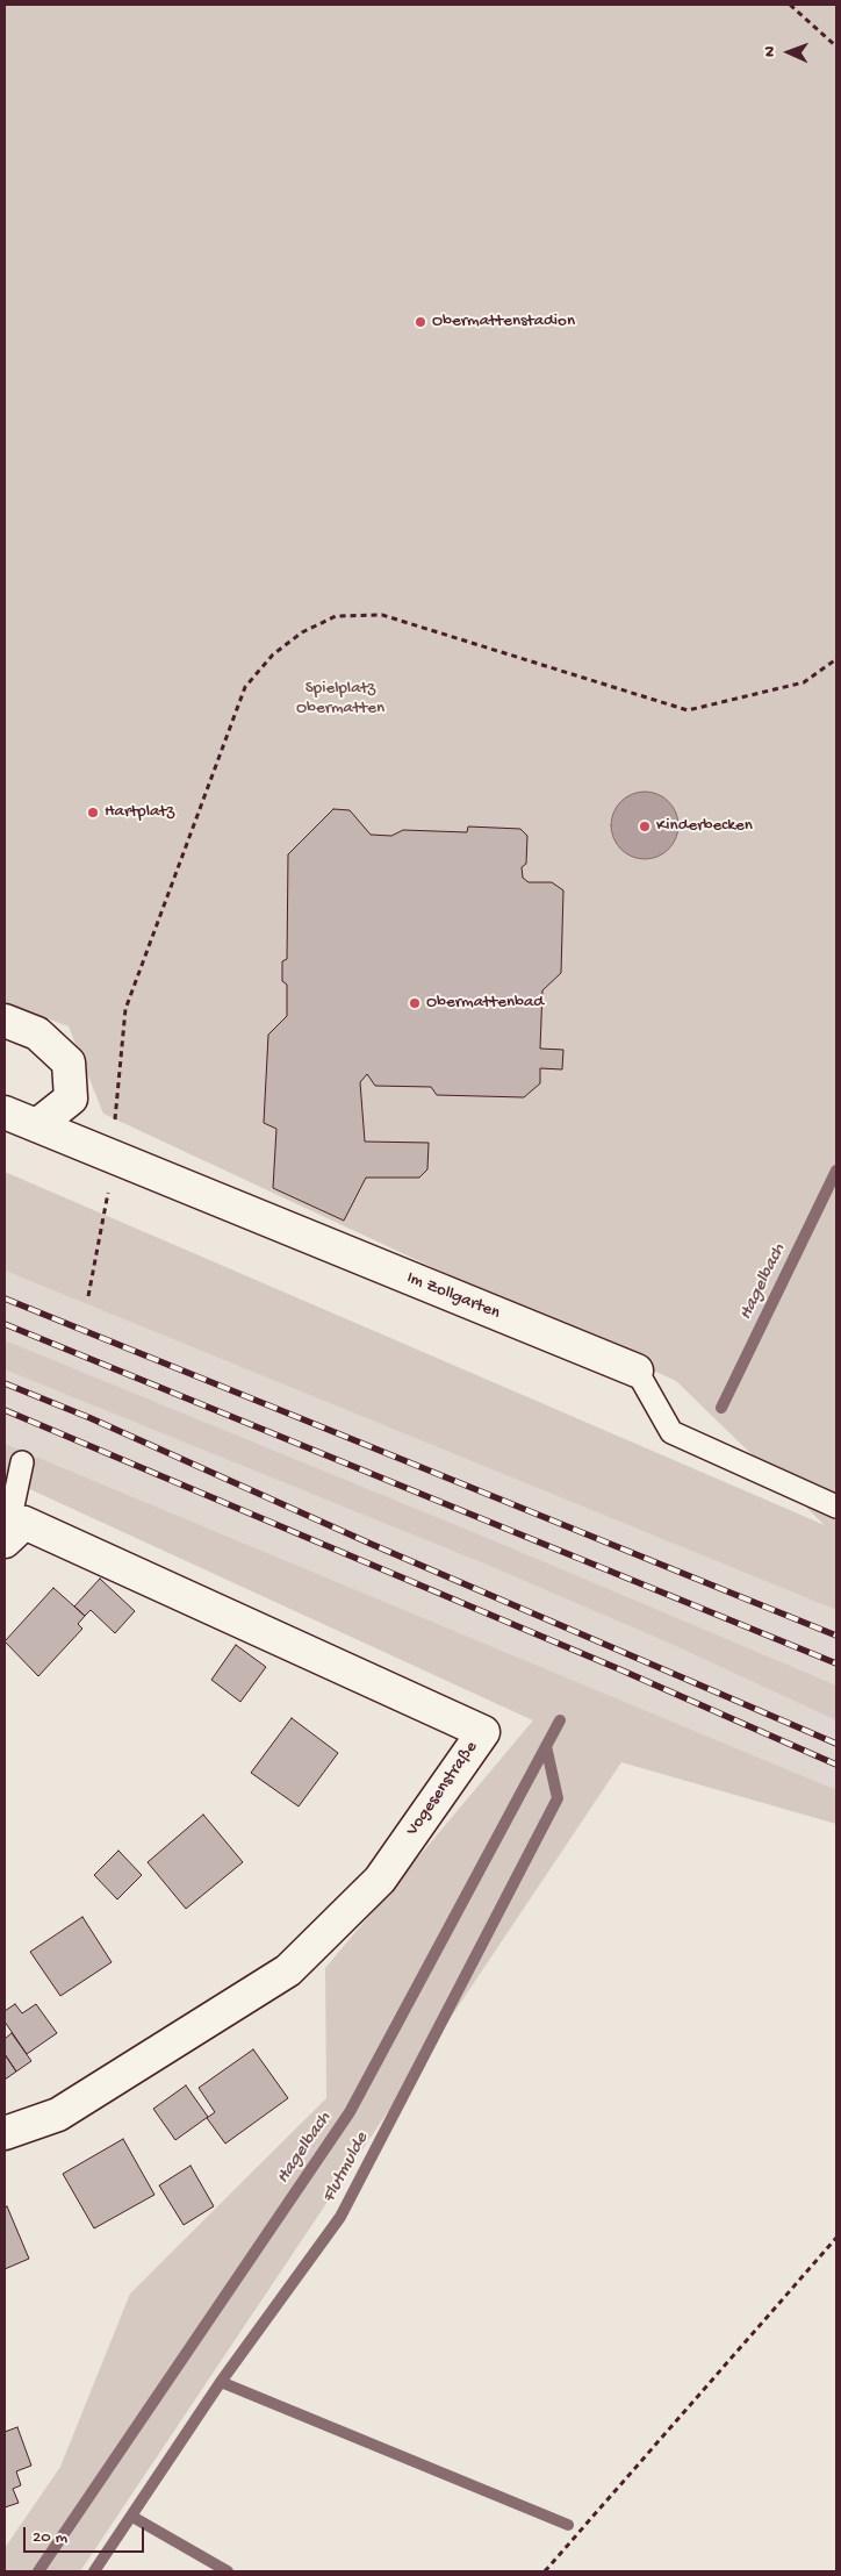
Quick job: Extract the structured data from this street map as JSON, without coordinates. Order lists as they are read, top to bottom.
{
  "streets": {
    "street": ["Im Zollgarten", "Vogesenstraße"]
  },
  "water": ["Hagelbach", "Flutmulde"],
  "parks": ["Spielplatz Obermatten"],
  "places": [
    "Obermattenstadion",
    "Hartplatz",
    "Kinderbecken",
    "Obermattenbad"
  ],
  "scale_bar": "20 m",
  "north": "left"
}
